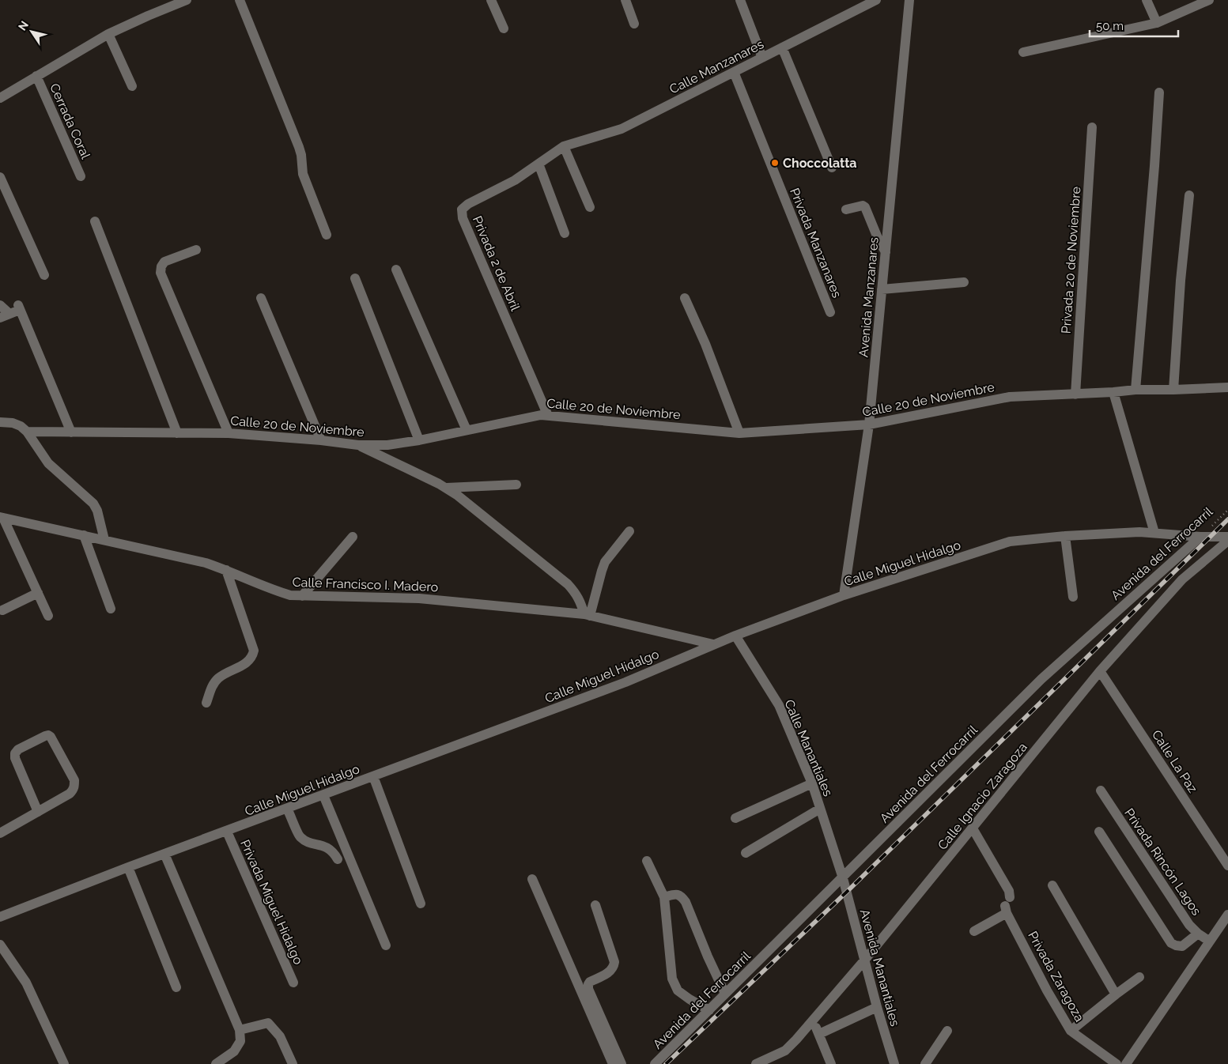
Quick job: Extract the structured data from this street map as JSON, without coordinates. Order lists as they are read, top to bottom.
{
  "streets": {
    "street": [
      "Calle Manzanares",
      "Cerrada Coral",
      "Privada Manzanares",
      "Privada 20 de Noviembre",
      "Privada 2 de Abril",
      "Avenida Manzanares",
      "Calle 20 de Noviembre",
      "Avenida del Ferrocarril",
      "Calle Miguel Hidalgo",
      "Calle Francisco I. Madero",
      "Calle Manantiales",
      "Calle La Paz",
      "Calle Ignacio Zaragoza",
      "Privada Rincón Lagos",
      "Privada Miguel Hidalgo",
      "Avenida Manantiales",
      "Privada Zaragoza"
    ]
  },
  "crossings": [
    ["Calle Manzanares", "Privada Manzanares"],
    ["Calle Manzanares", "Privada 2 de Abril"],
    ["Privada 20 de Noviembre", "Calle 20 de Noviembre"],
    ["Privada 2 de Abril", "Calle 20 de Noviembre"],
    ["Avenida Manzanares", "Calle 20 de Noviembre"],
    ["Avenida Manzanares", "Calle Miguel Hidalgo"],
    ["Avenida del Ferrocarril", "Calle Miguel Hidalgo"],
    ["Avenida del Ferrocarril", "Calle Manantiales"],
    ["Avenida del Ferrocarril", "Avenida Manantiales"],
    ["Calle Miguel Hidalgo", "Calle Francisco I. Madero"],
    ["Calle Miguel Hidalgo", "Calle Manantiales"],
    ["Calle Miguel Hidalgo", "Privada Miguel Hidalgo"],
    ["Calle Manantiales", "Avenida Manantiales"],
    ["Calle La Paz", "Calle Ignacio Zaragoza"],
    ["Calle Ignacio Zaragoza", "Avenida Manantiales"],
    ["Calle Ignacio Zaragoza", "Privada Zaragoza"]
  ],
  "places": ["Choccolatta"],
  "scale_bar": "50 m",
  "north": "top left"
}
